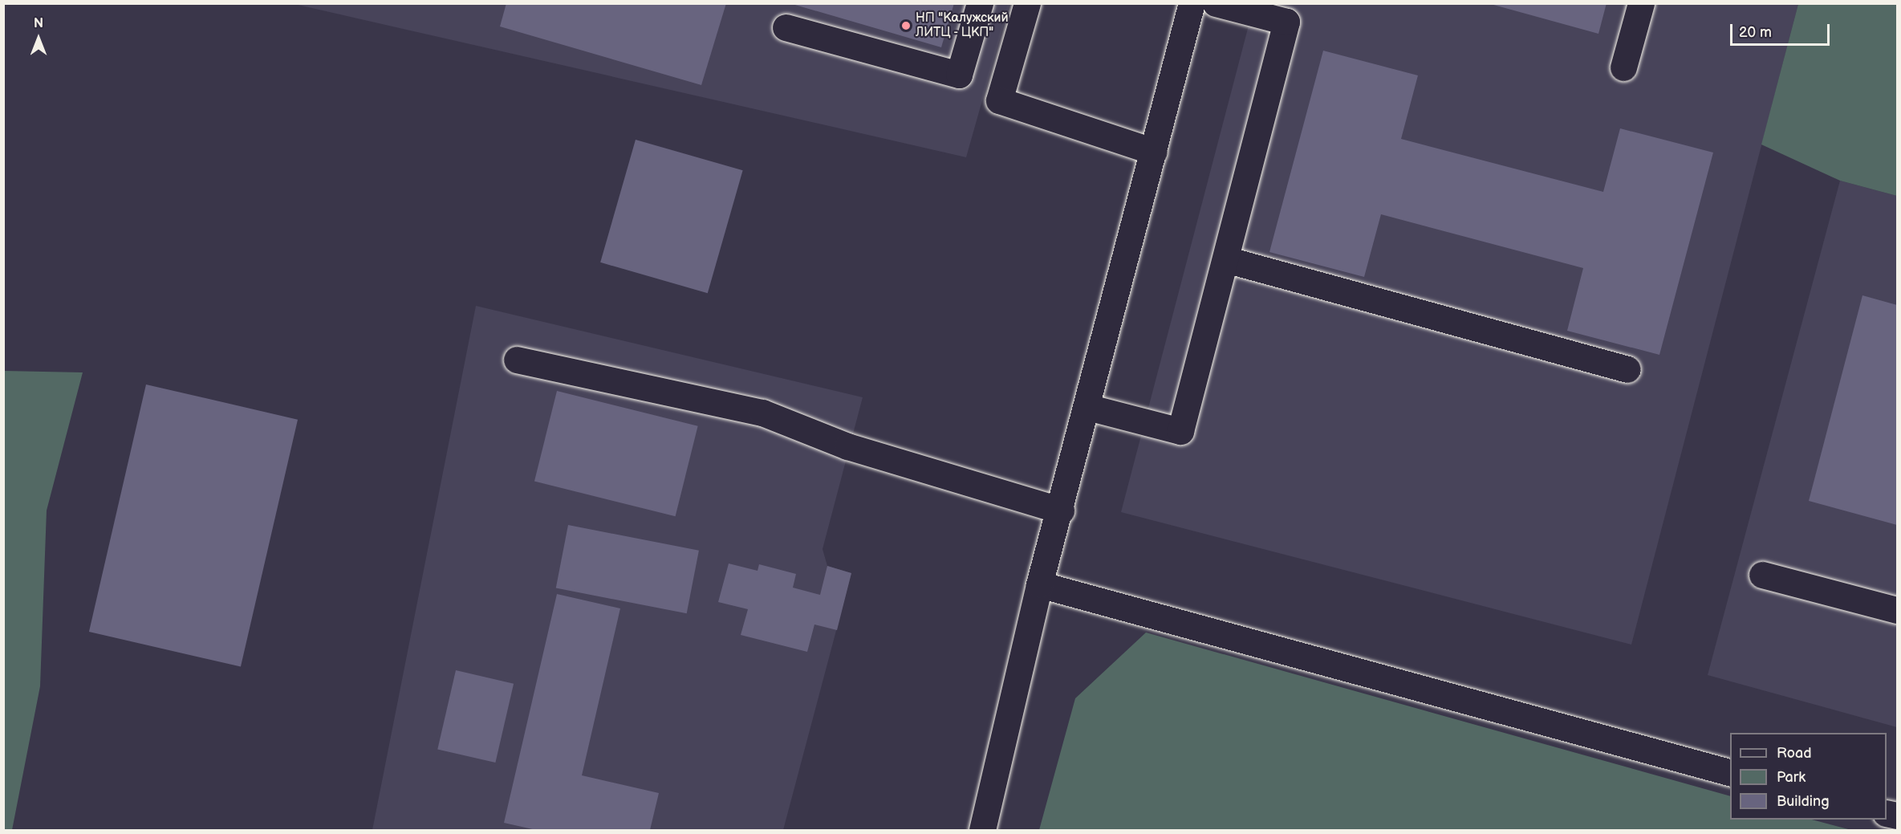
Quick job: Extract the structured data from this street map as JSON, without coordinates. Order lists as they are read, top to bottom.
{
  "places": ["НП \"Калужский ЛИТЦ - ЦКП\""],
  "legend": ["Road", "Park", "Building"],
  "scale_bar": "20 m",
  "north": "top"
}
